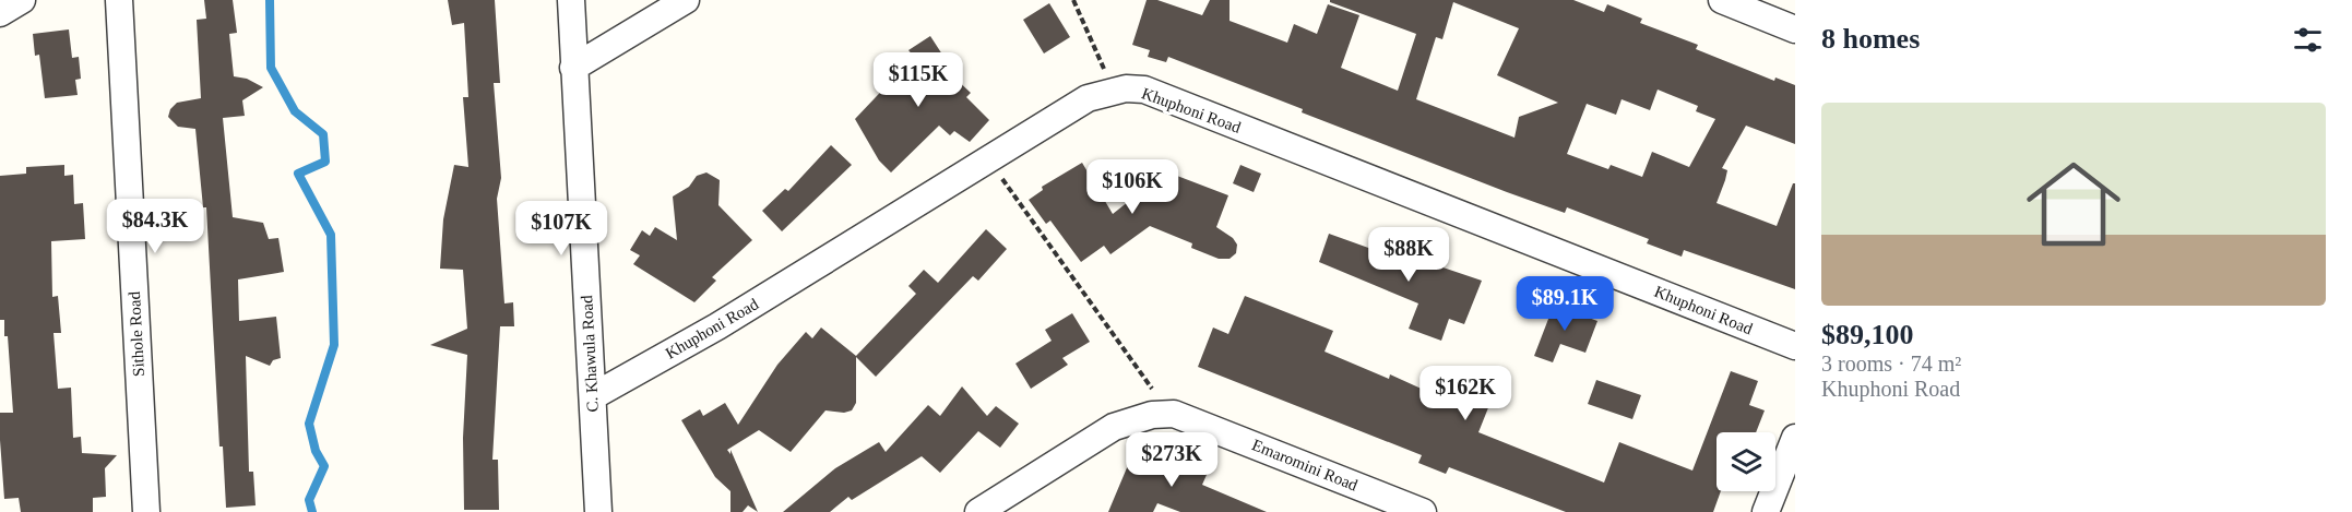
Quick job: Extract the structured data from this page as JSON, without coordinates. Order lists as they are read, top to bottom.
{
  "streets": {
    "street": [
      "Khuphoni Road",
      "Sithole Road",
      "C. Khawula Road",
      "Emaromini Road"
    ]
  },
  "crossings": [
    ["Khuphoni Road", "C. Khawula Road"]
  ],
  "page": {
    "heading": "8 homes",
    "price": [
      "$115K",
      "$106K",
      "$84.3K",
      "$107K",
      "$88K",
      "$89.1K",
      "$162K",
      "$273K"
    ],
    "list": [
      {
        "name": "$89,100",
        "note": "3 rooms · 74 m² · Khuphoni Road"
      }
    ]
  }
}
